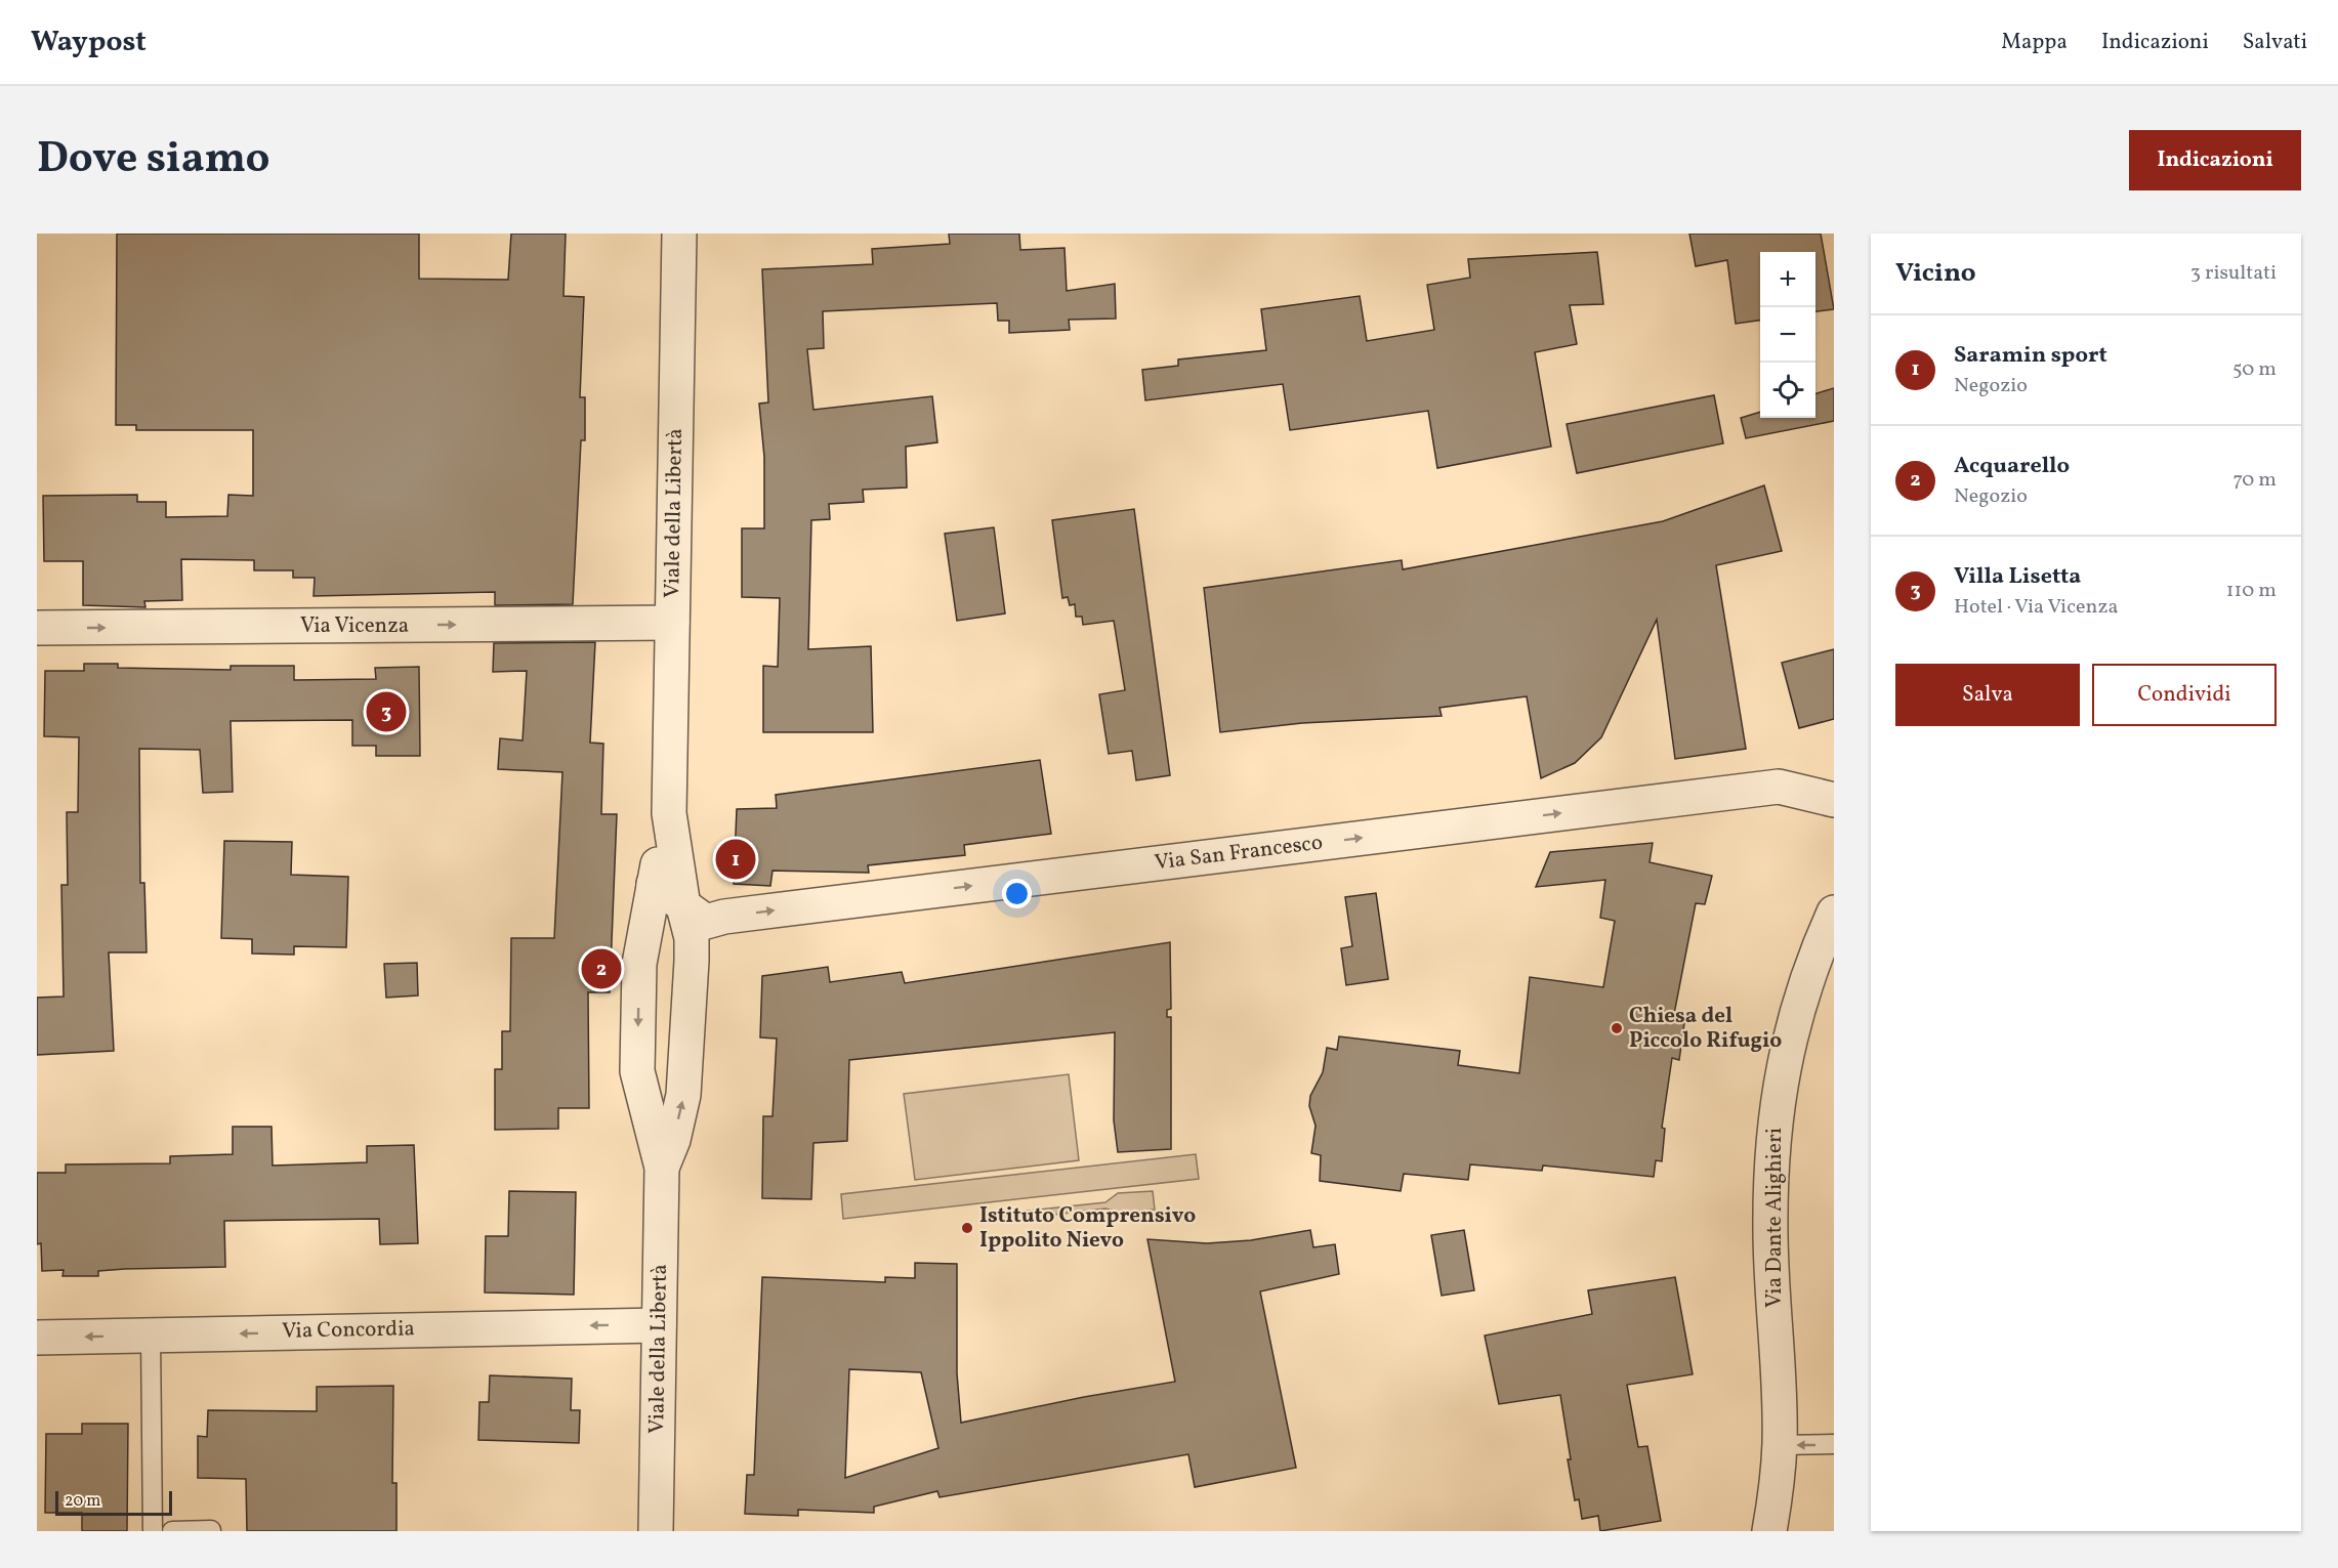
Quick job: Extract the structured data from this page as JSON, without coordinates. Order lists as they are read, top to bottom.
{
  "streets": {
    "street": [
      "Viale della Libertà",
      "Via Vicenza",
      "Via San Francesco",
      "Via Dante Alighieri",
      "Via Concordia"
    ]
  },
  "crossings": [
    ["Viale della Libertà", "Via Vicenza"],
    ["Viale della Libertà", "Via San Francesco"],
    ["Viale della Libertà", "Via Concordia"]
  ],
  "one_way": ["Via Vicenza", "Via San Francesco", "Via Concordia"],
  "places": ["Chiesa del Piccolo Rifugio", "Istituto Comprensivo Ippolito Nievo"],
  "scale_bar": "20 m",
  "page": {
    "header": "Waypost",
    "nav": ["Mappa", "Indicazioni", "Salvati"],
    "title": "Dove siamo",
    "buttons": [
      "Indicazioni",
      ["Salva", "Condividi"]
    ],
    "heading": ["Vicino", "3 risultati"],
    "map_buttons": ["+", "−"],
    "list": [
      {
        "mark": "1",
        "name": "Saramin sport",
        "note": "Negozio",
        "value": "50 m"
      },
      {
        "mark": "2",
        "name": "Acquarello",
        "note": "Negozio",
        "value": "70 m"
      },
      {
        "mark": "3",
        "name": "Villa Lisetta",
        "note": "Hotel · Via Vicenza",
        "value": "110 m"
      }
    ],
    "pins": ["3", "1", "2"],
    "scale": "20 m"
  }
}
